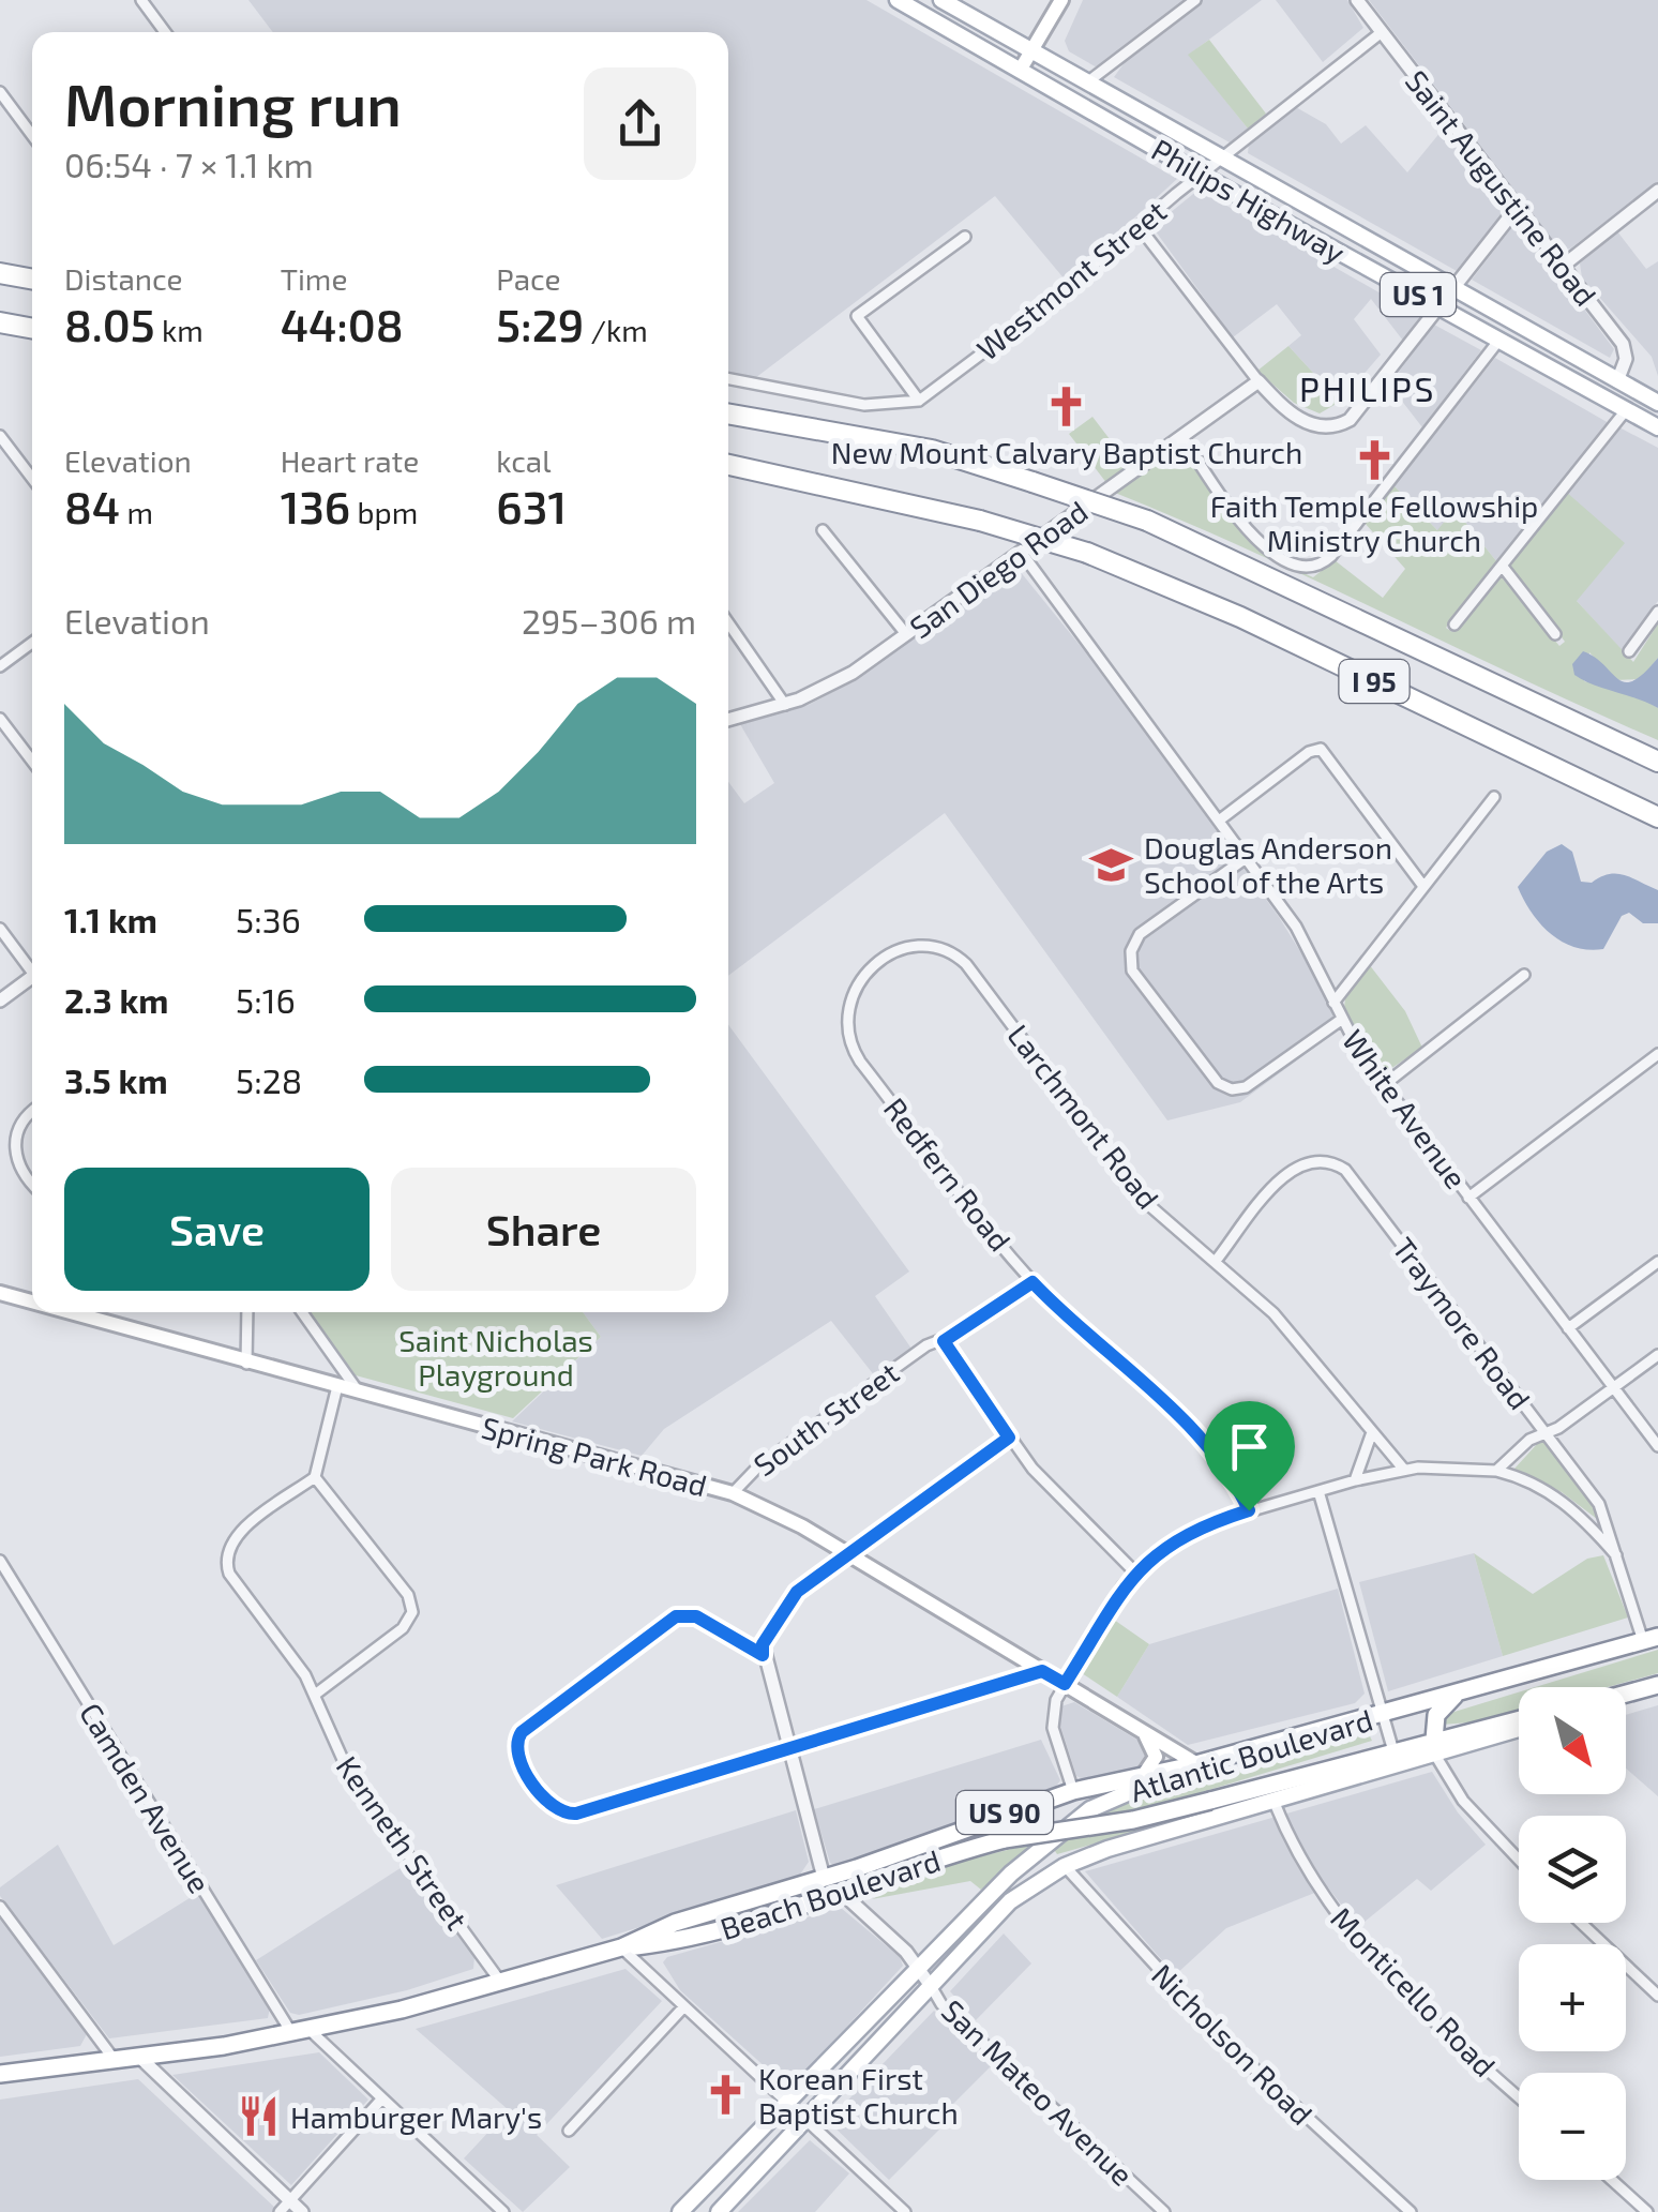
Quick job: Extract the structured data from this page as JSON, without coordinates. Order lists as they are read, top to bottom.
{
  "streets": {
    "highway": [
      "I 95",
      "Atlantic Boulevard",
      "US 90",
      "Beach Boulevard"
    ],
    "main road": [
      "Philips Highway",
      "US 1",
      "Spring Park Road",
      "San Mateo Avenue"
    ],
    "street": [
      "Saint Augustine Road",
      "Westmont Street",
      "San Diego Road",
      "White Avenue",
      "Larchmont Road",
      "Redfern Road",
      "Traymore Road",
      "South Street",
      "Camden Avenue",
      "Kenneth Street",
      "Monticello Road",
      "Nicholson Road"
    ]
  },
  "crossings": [
    ["Saint Augustine Road", "Philips Highway"],
    ["Saint Augustine Road", "Westmont Street"],
    ["Philips Highway", "Westmont Street"],
    ["San Diego Road", "White Avenue"],
    ["Larchmont Road", "Redfern Road"],
    ["Larchmont Road", "Traymore Road"],
    ["Redfern Road", "South Street"],
    ["Traymore Road", "Atlantic Boulevard"],
    ["South Street", "Spring Park Road"],
    ["Spring Park Road", "Atlantic Boulevard"],
    ["Spring Park Road", "Beach Boulevard"],
    ["Atlantic Boulevard", "Beach Boulevard"],
    ["Atlantic Boulevard", "Monticello Road"],
    ["Atlantic Boulevard", "Nicholson Road"],
    ["Atlantic Boulevard", "San Mateo Avenue"],
    ["Camden Avenue", "Beach Boulevard"],
    ["Kenneth Street", "Beach Boulevard"],
    ["Beach Boulevard", "San Mateo Avenue"]
  ],
  "districts": ["PHILIPS"],
  "parks": ["Saint Nicholas Playground"],
  "places": {
    "church": ["New Mount Calvary Baptist Church", "Faith Temple Fellowship Ministry Church", "Korean First Baptist Church"],
    "school or university": ["Douglas Anderson School of the Arts"],
    "restaurant": ["Hamburger Mary's"]
  },
  "north": "bottom right",
  "page": {
    "heading": ["Morning run", "06:54 · 7 × 1.1 km"],
    "stats": [
      ["Distance", "8.05 km"],
      ["Time", "44:08"],
      ["Pace", "5:29 /km"],
      ["Elevation", "84 m"],
      ["Heart rate", "136 bpm"],
      ["kcal", "631"]
    ],
    "chart": ["Elevation", "295–306 m"],
    "list": [
      {
        "name": "1.1 km",
        "note": "5:36"
      },
      {
        "name": "2.3 km",
        "note": "5:16"
      },
      {
        "name": "3.5 km",
        "note": "5:28"
      }
    ],
    "buttons": ["Save", "Share"],
    "map_buttons": ["+", "−"]
  }
}
